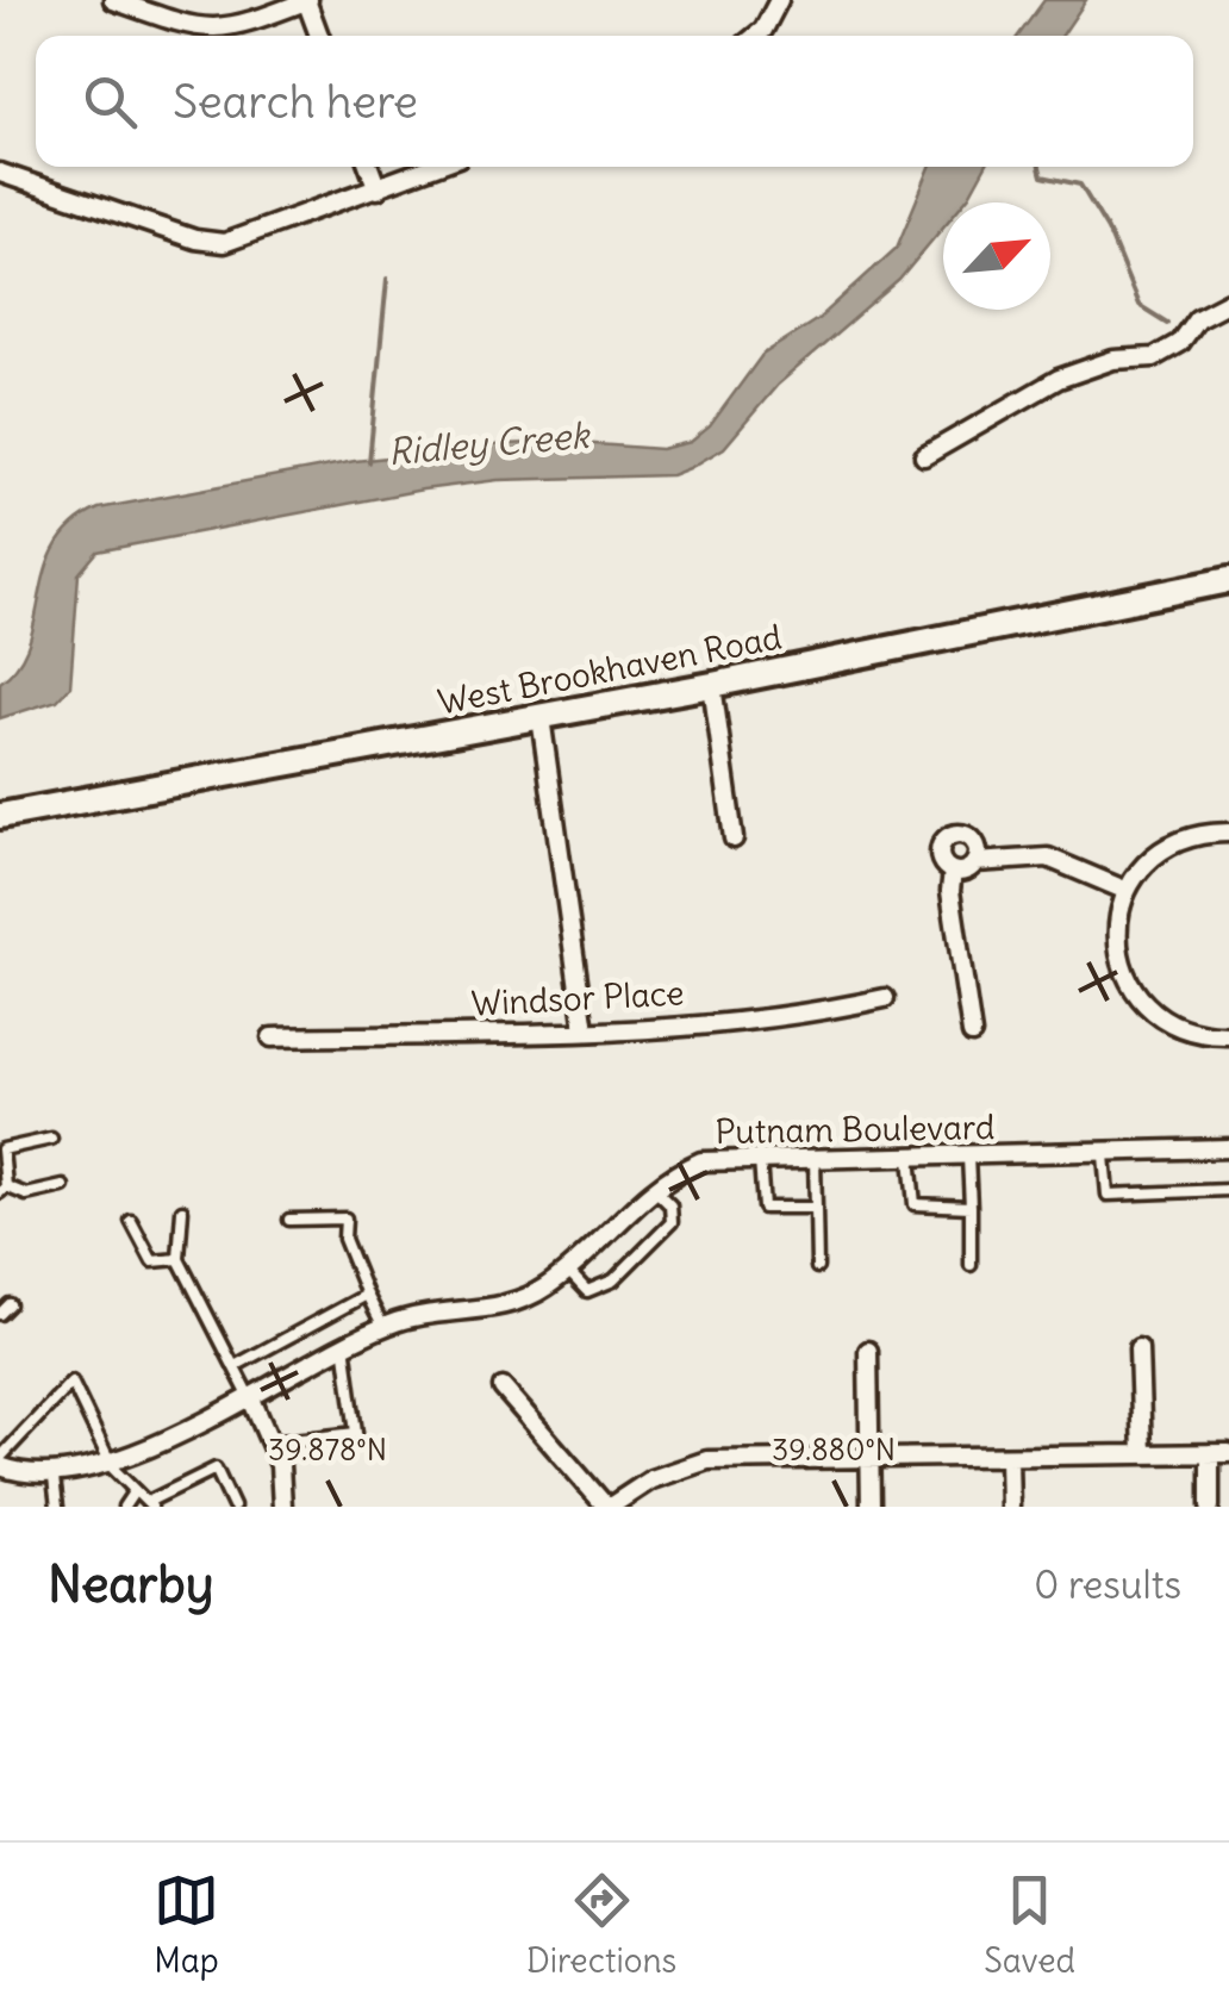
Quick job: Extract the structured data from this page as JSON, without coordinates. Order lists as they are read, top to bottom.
{
  "streets": {
    "street": ["West Brookhaven Road", "Windsor Place", "Putnam Boulevard"]
  },
  "water": ["Ridley Creek"],
  "north": "top right",
  "page": {
    "search": "Search here",
    "heading": ["Nearby", "0 results"],
    "nav": ["Map", "Directions", "Saved"]
  },
  "coordinates": ["39.878°N", "39.880°N"]
}
